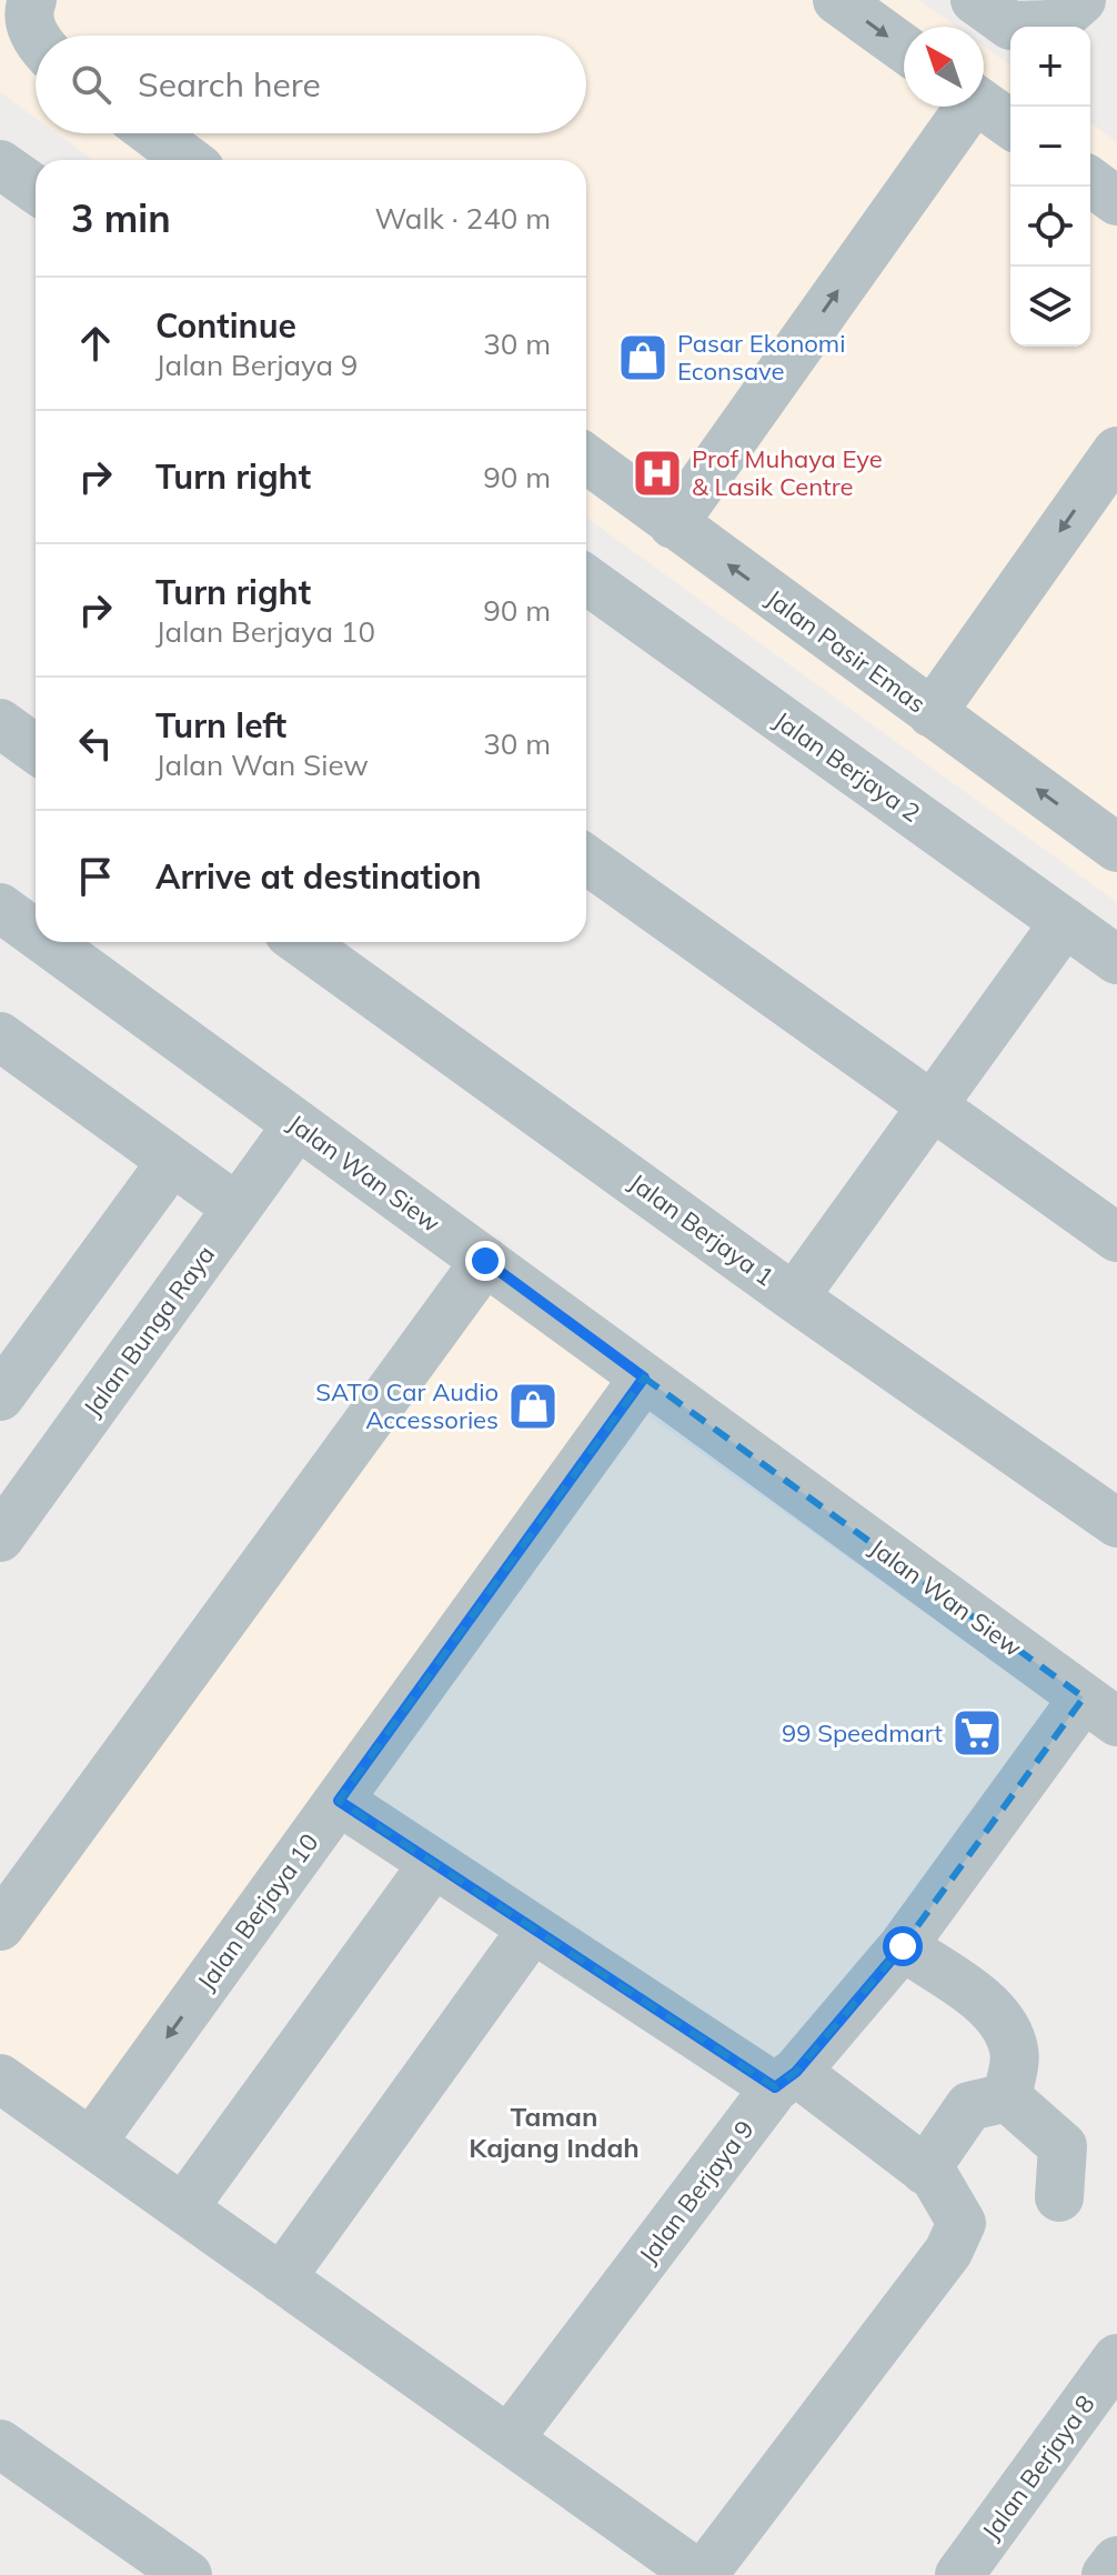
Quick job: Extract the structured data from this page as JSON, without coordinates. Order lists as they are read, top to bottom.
{
  "streets": {
    "street": [
      "Jalan Pasir Emas",
      "Jalan Berjaya 2",
      "Jalan Wan Siew",
      "Jalan Berjaya 1",
      "Jalan Bunga Raya",
      "Jalan Berjaya 10",
      "Jalan Berjaya 9",
      "Jalan Berjaya 8"
    ]
  },
  "crossings": [
    ["Jalan Wan Siew", "Jalan Bunga Raya"],
    ["Jalan Wan Siew", "Jalan Berjaya 10"],
    ["Jalan Wan Siew", "Jalan Berjaya 9"]
  ],
  "districts": ["Taman Kajang Indah"],
  "places": {
    "shop": ["Pasar Ekonomi Econsave", "SATO Car Audio Accessories"],
    "hospital": ["Prof Muhaya Eye & Lasik Centre"],
    "supermarket": ["99 Speedmart"]
  },
  "north": "top left",
  "page": {
    "map_buttons": ["+", "−"],
    "search": "Search here",
    "heading": ["3 min", "Walk · 240 m"],
    "list": [
      ["Continue", "Jalan Berjaya 9", "30 m"],
      ["Turn right", "90 m"],
      ["Turn right", "Jalan Berjaya 10", "90 m"],
      ["Turn left", "Jalan Wan Siew", "30 m"],
      "Arrive at destination"
    ]
  }
}
